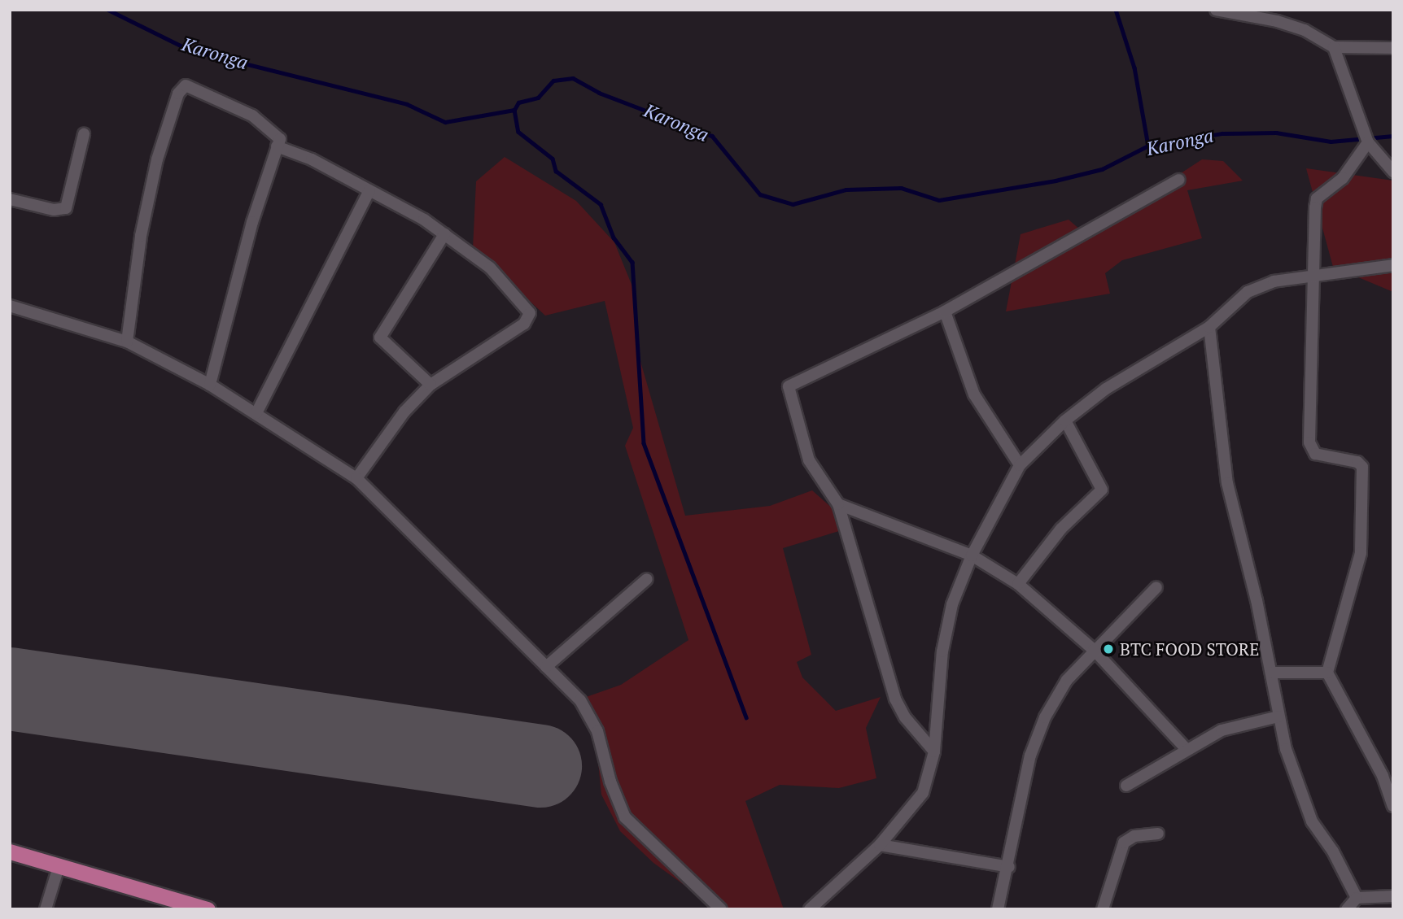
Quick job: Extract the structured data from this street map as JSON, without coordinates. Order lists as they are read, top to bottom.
{
  "water": ["Karonga"],
  "places": ["BTC FOOD STORE"]
}
